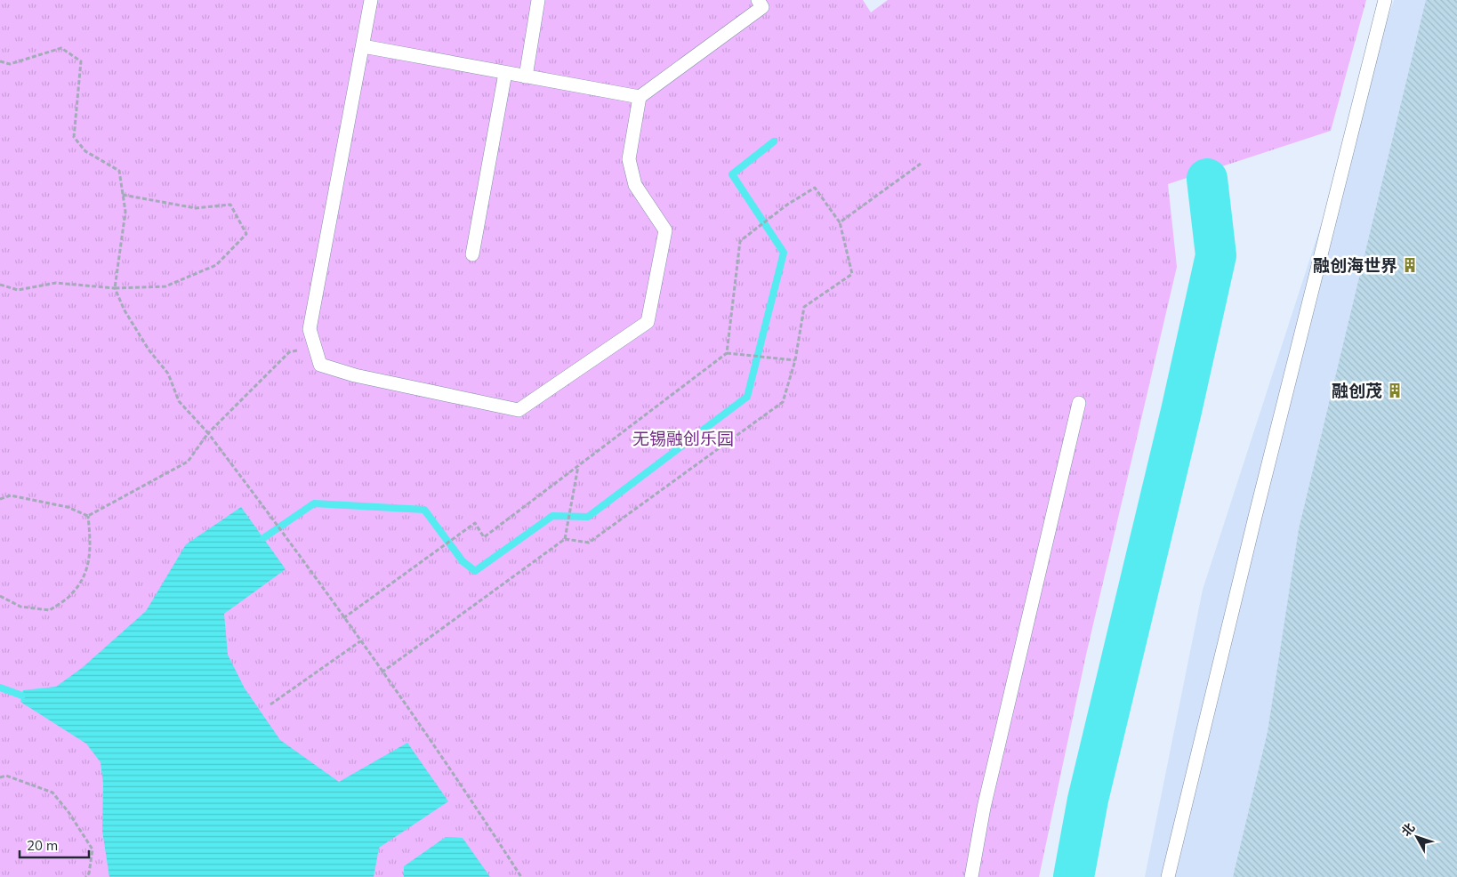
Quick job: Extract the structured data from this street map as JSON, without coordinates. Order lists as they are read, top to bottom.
{
  "parks": ["无锡融创乐园"],
  "places": {
    "building": ["融创海世界", "融创茂"]
  },
  "scale_bar": "20 m",
  "north": "top left"
}
